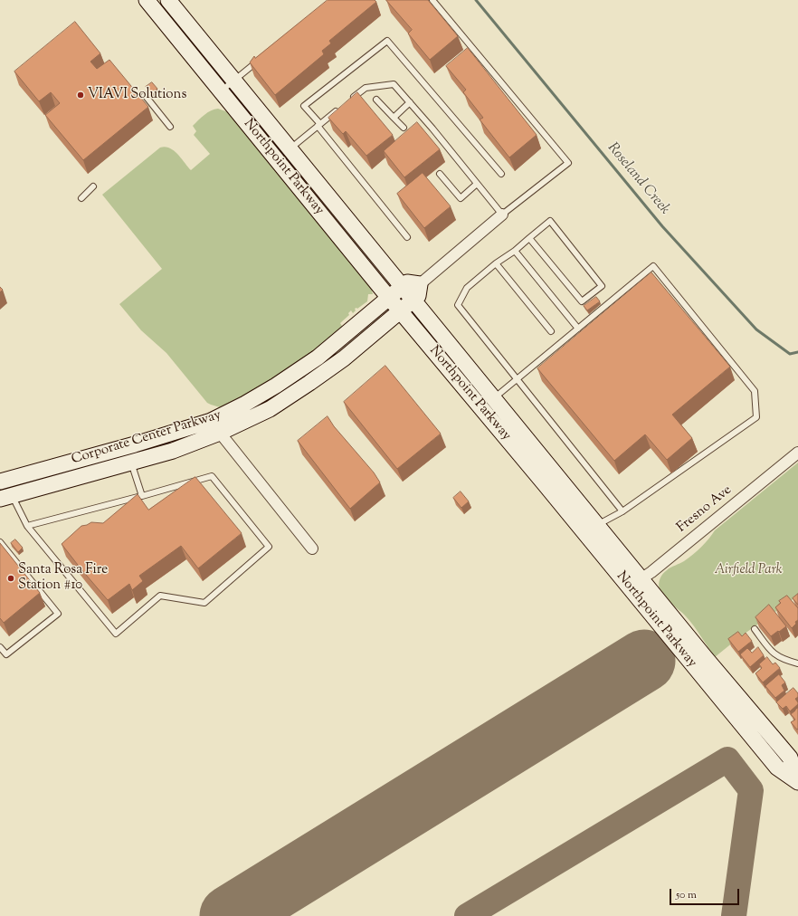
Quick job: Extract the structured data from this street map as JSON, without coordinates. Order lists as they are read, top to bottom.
{
  "streets": {
    "street": ["Northpoint Parkway", "Corporate Center Parkway", "Fresno Ave"]
  },
  "crossings": [
    ["Northpoint Parkway", "Corporate Center Parkway"],
    ["Northpoint Parkway", "Fresno Ave"]
  ],
  "water": ["Roseland Creek"],
  "parks": ["Airfield Park"],
  "places": ["VIAVI Solutions", "Santa Rosa Fire Station #10"],
  "scale_bar": "50 m"
}
